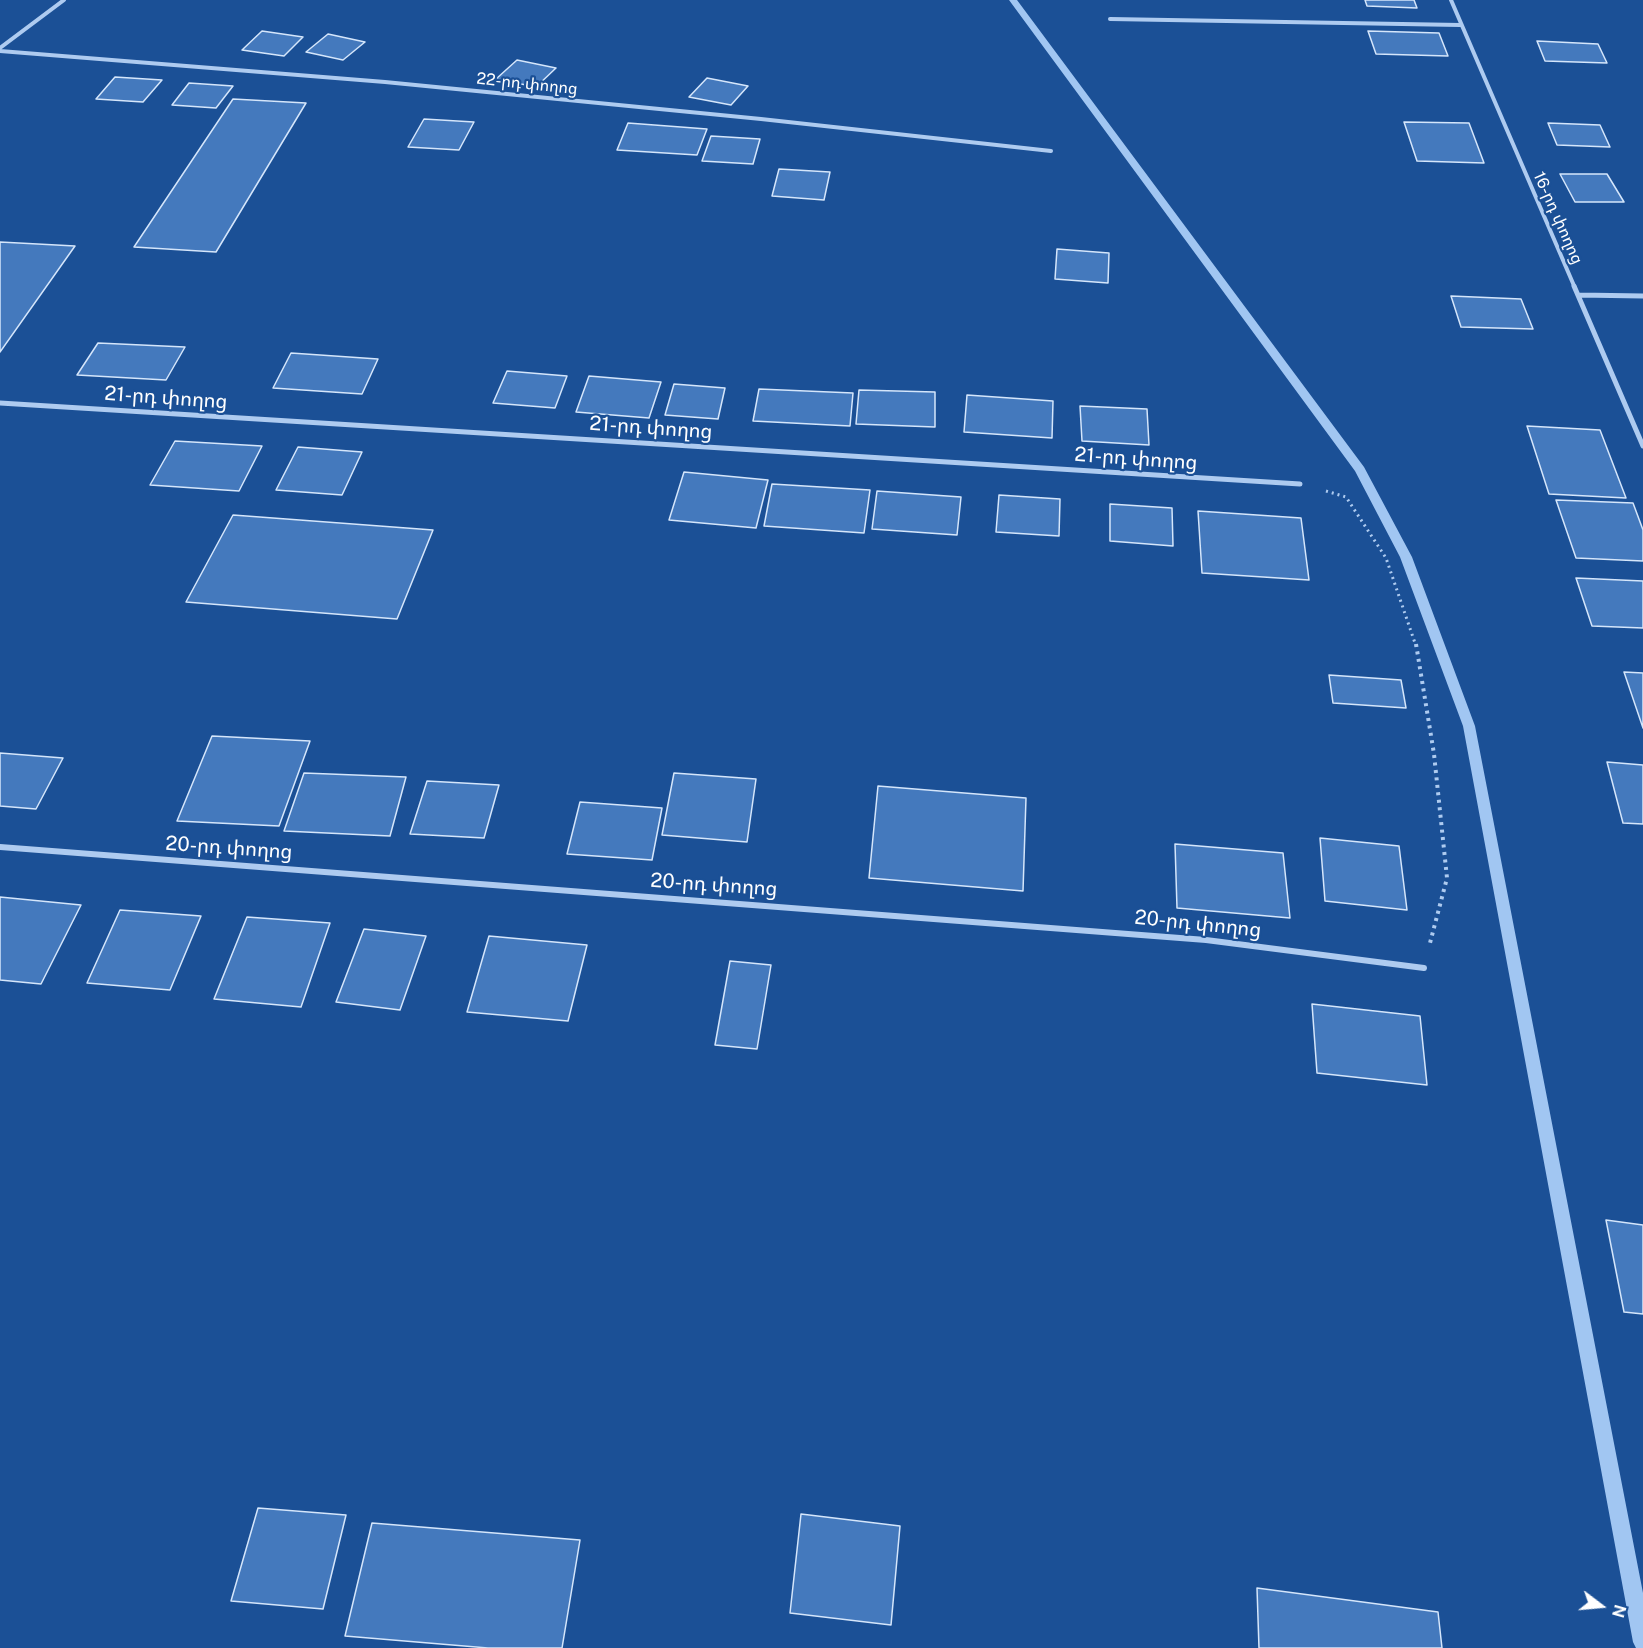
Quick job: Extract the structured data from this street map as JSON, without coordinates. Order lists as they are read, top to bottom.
{
  "streets": {
    "street": [
      "22-րդ փողոց",
      "16-րդ փողոց",
      "21-րդ փողոց",
      "20-րդ փողոց"
    ]
  },
  "north": "right"
}
